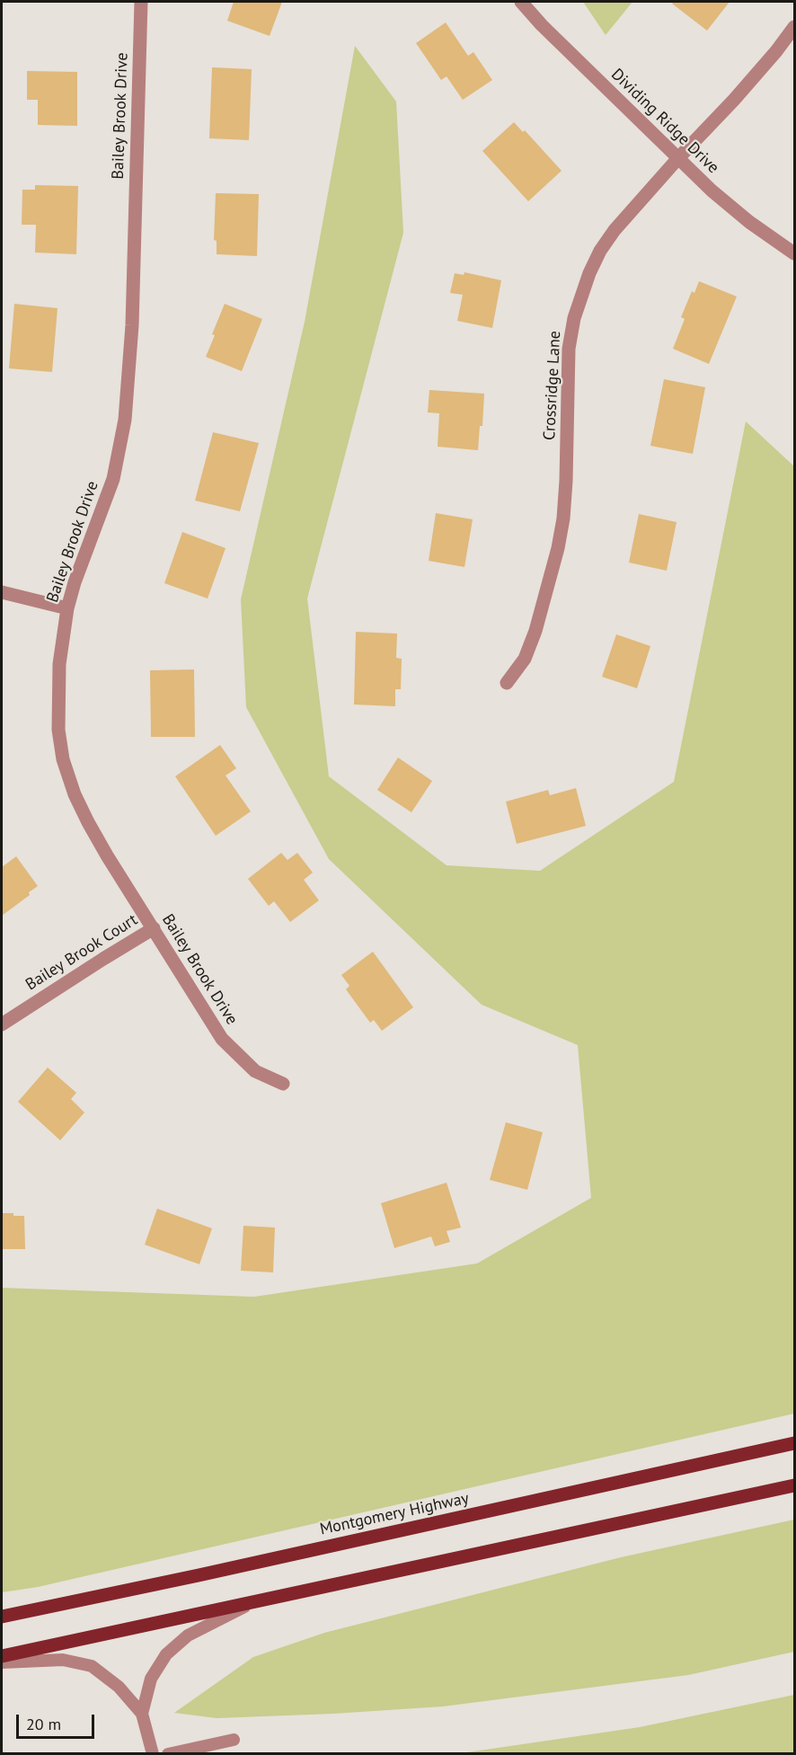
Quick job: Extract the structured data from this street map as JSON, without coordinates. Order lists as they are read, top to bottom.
{
  "streets": {
    "main road": ["Montgomery Highway"],
    "street": [
      "Bailey Brook Drive",
      "Dividing Ridge Drive",
      "Crossridge Lane",
      "Bailey Brook Court"
    ]
  },
  "crossings": [
    ["Bailey Brook Drive", "Bailey Brook Court"],
    ["Dividing Ridge Drive", "Crossridge Lane"]
  ],
  "scale_bar": "20 m"
}
